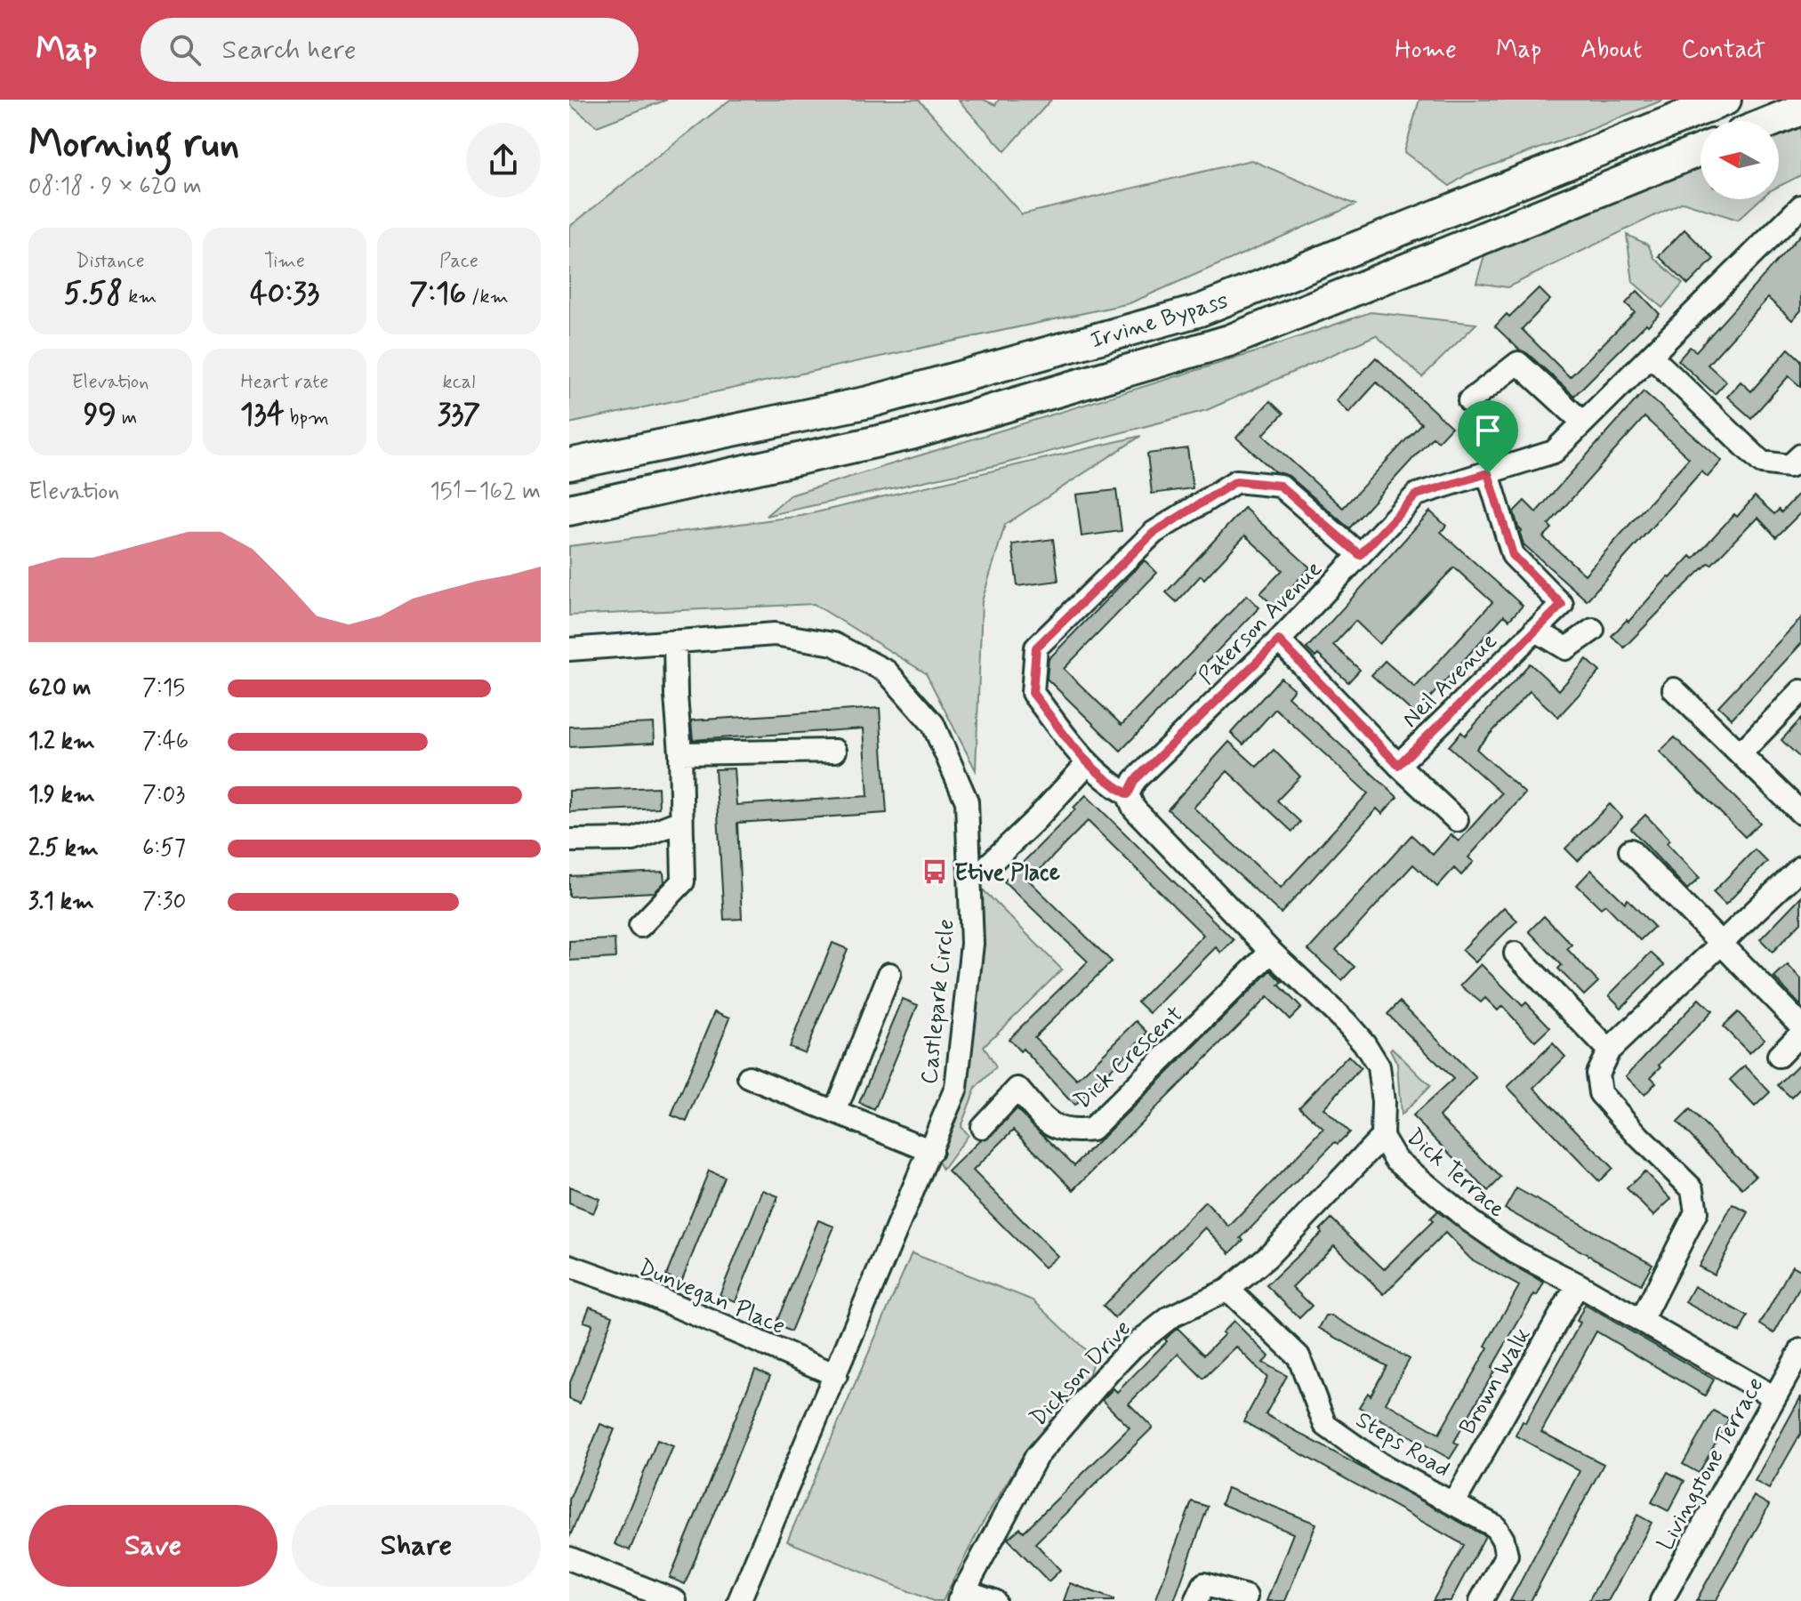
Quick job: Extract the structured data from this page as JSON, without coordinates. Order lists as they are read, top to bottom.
{
  "streets": {
    "highway": ["Irvine Bypass"],
    "street": [
      "Paterson Avenue",
      "Neil Avenue",
      "Castlepark Circle",
      "Dick Crescent",
      "Dick Terrace",
      "Dunvegan Place",
      "Dickson Drive",
      "Brown Walk",
      "Steps Road",
      "Livingstone Terrace"
    ]
  },
  "crossings": [
    ["Paterson Avenue", "Neil Avenue"],
    ["Paterson Avenue", "Dick Terrace"],
    ["Castlepark Circle", "Dunvegan Place"],
    ["Dick Crescent", "Dick Terrace"],
    ["Dick Terrace", "Dickson Drive"],
    ["Dick Terrace", "Brown Walk"],
    ["Dick Terrace", "Livingstone Terrace"],
    ["Dickson Drive", "Steps Road"],
    ["Brown Walk", "Steps Road"]
  ],
  "places": {
    "bus stop": ["Etive Place"]
  },
  "north": "left",
  "page": {
    "header": "Map",
    "search": "Search here",
    "nav": [
      "Home",
      "Map",
      "About",
      "Contact"
    ],
    "heading": ["Morning run", "08:18 · 9 × 620 m"],
    "stats": [
      ["Distance", "5.58 km"],
      ["Time", "40:33"],
      ["Pace", "7:16 /km"],
      ["Elevation", "99 m"],
      ["Heart rate", "134 bpm"],
      ["kcal", "337"]
    ],
    "chart": ["Elevation", "151–162 m"],
    "list": [
      {
        "name": "620 m",
        "note": "7:15"
      },
      {
        "name": "1.2 km",
        "note": "7:46"
      },
      {
        "name": "1.9 km",
        "note": "7:03"
      },
      {
        "name": "2.5 km",
        "note": "6:57"
      },
      {
        "name": "3.1 km",
        "note": "7:30"
      }
    ],
    "buttons": ["Save", "Share"]
  }
}
